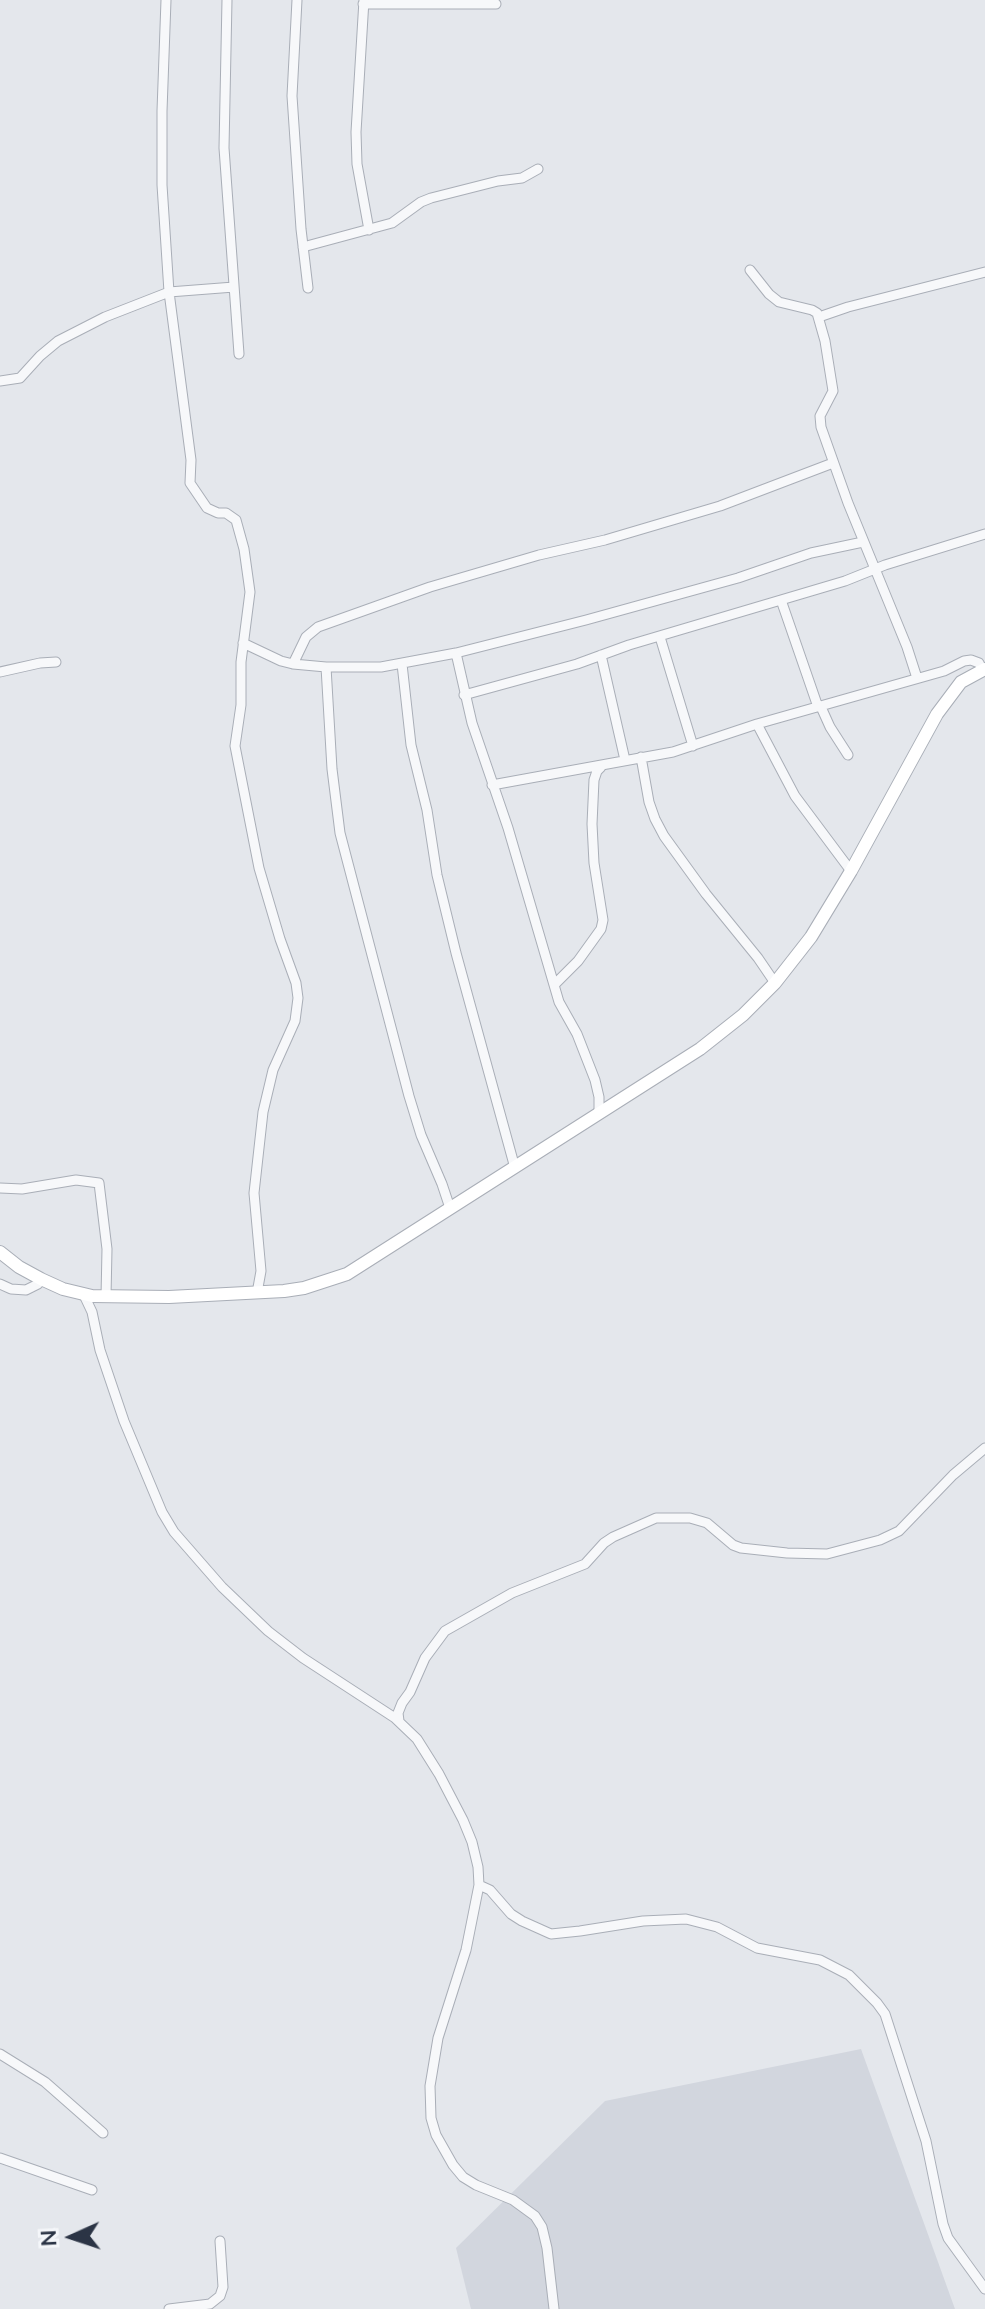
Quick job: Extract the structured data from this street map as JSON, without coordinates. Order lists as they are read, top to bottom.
{
  "north": "left"
}
